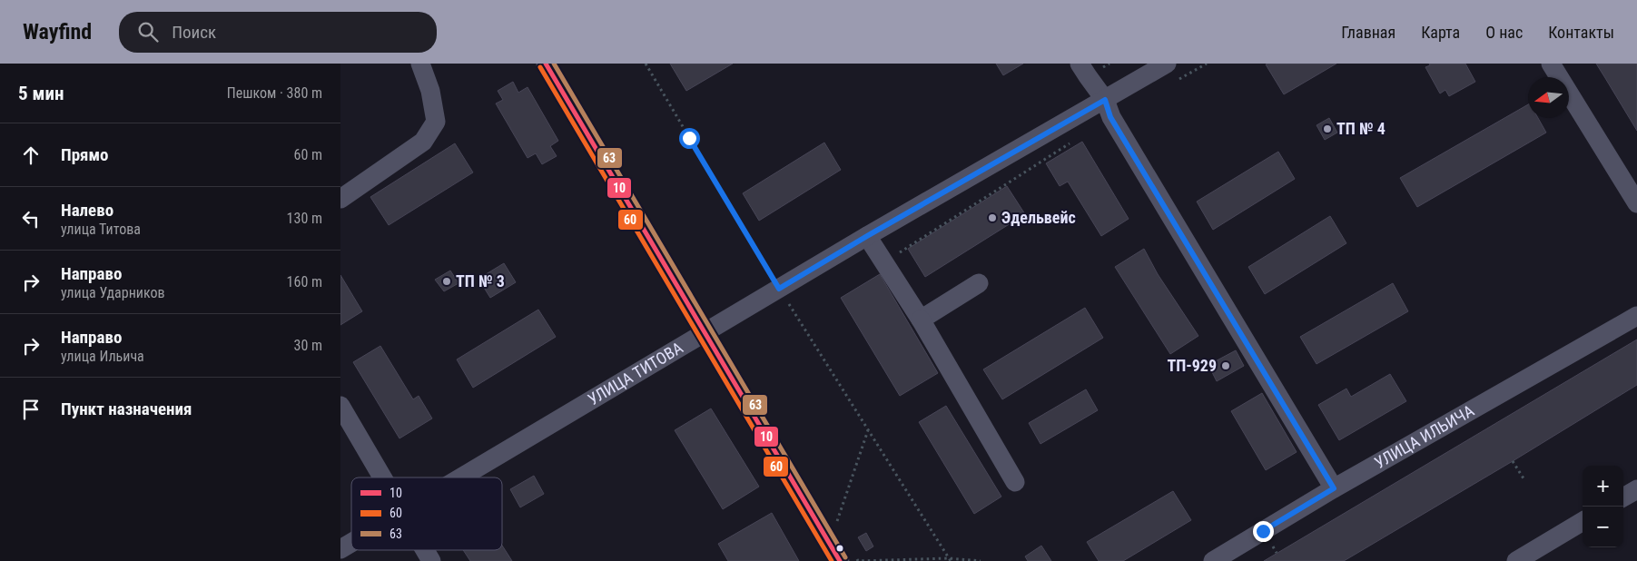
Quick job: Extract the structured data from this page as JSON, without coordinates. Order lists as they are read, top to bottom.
{
  "streets": {
    "street": ["УЛИЦА ТИТОВА", "УЛИЦА ИЛЬИЧА"]
  },
  "places": [
    "ТП № 4",
    "Эдельвейс",
    "ТП № 3",
    "ТП-929"
  ],
  "lines": ["transit line 10", "transit line 63", "transit line 60"],
  "legend": ["10", "60", "63"],
  "north": "left",
  "page": {
    "header": "Wayfind",
    "search": "Поиск",
    "nav": [
      "Главная",
      "Карта",
      "О нас",
      "Контакты"
    ],
    "heading": ["5 мин", "Пешком · 380 m"],
    "list": [
      ["Прямо", "60 m"],
      ["Налево", "улица Титова", "130 m"],
      ["Направо", "улица Ударников", "160 m"],
      ["Направо", "улица Ильича", "30 m"],
      "Пункт назначения"
    ],
    "map_buttons": ["+", "−"]
  }
}
